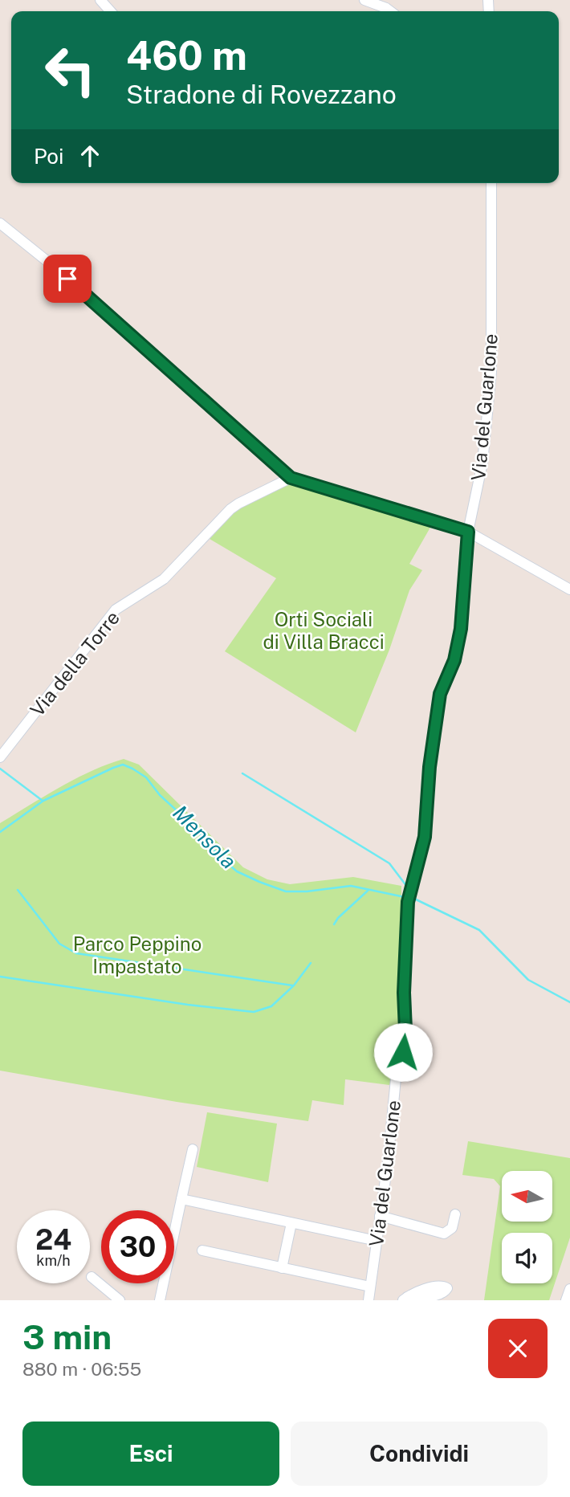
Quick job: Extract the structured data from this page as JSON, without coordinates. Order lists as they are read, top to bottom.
{
  "streets": {
    "street": ["Via del Guarlone", "Via della Torre"]
  },
  "water": ["Mensola"],
  "parks": ["Orti Sociali di Villa Bracci", "Parco Peppino Impastato"],
  "north": "left",
  "page": {
    "turn": ["460 m", "Stradone di Rovezzano"],
    "then": "Poi",
    "speed": "24 km/h",
    "limit": "30",
    "heading": ["3 min", "880 m · 06:55"],
    "buttons": ["Esci", "Condividi"]
  }
}
